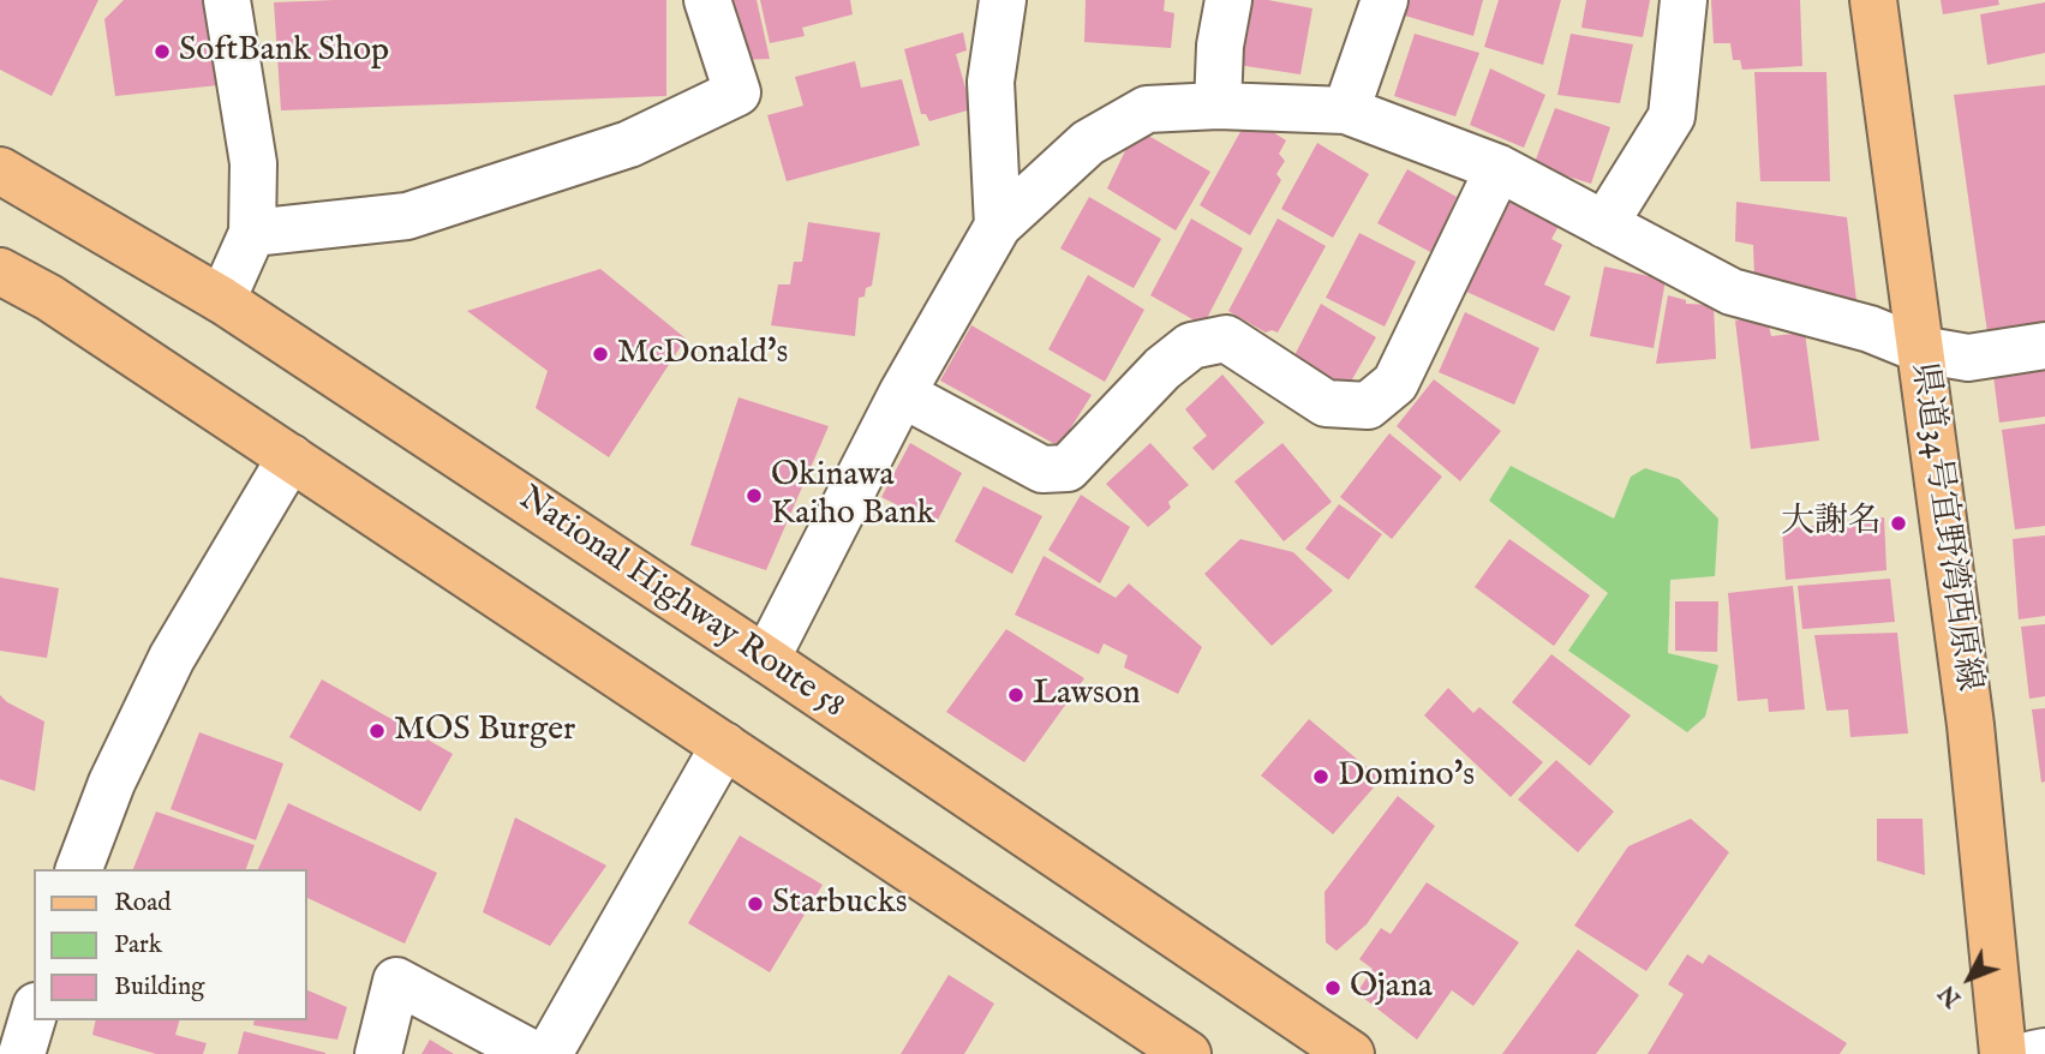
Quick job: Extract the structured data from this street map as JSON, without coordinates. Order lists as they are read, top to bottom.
{
  "streets": {
    "main road": ["県道34号宜野湾西原線", "National Highway Route 58"]
  },
  "places": [
    "SoftBank Shop",
    "McDonald's",
    "Okinawa Kaiho Bank",
    "大謝名",
    "Lawson",
    "MOS Burger",
    "Domino's",
    "Starbucks",
    "Ojana"
  ],
  "legend": ["Road", "Park", "Building"],
  "north": "bottom left"
}
